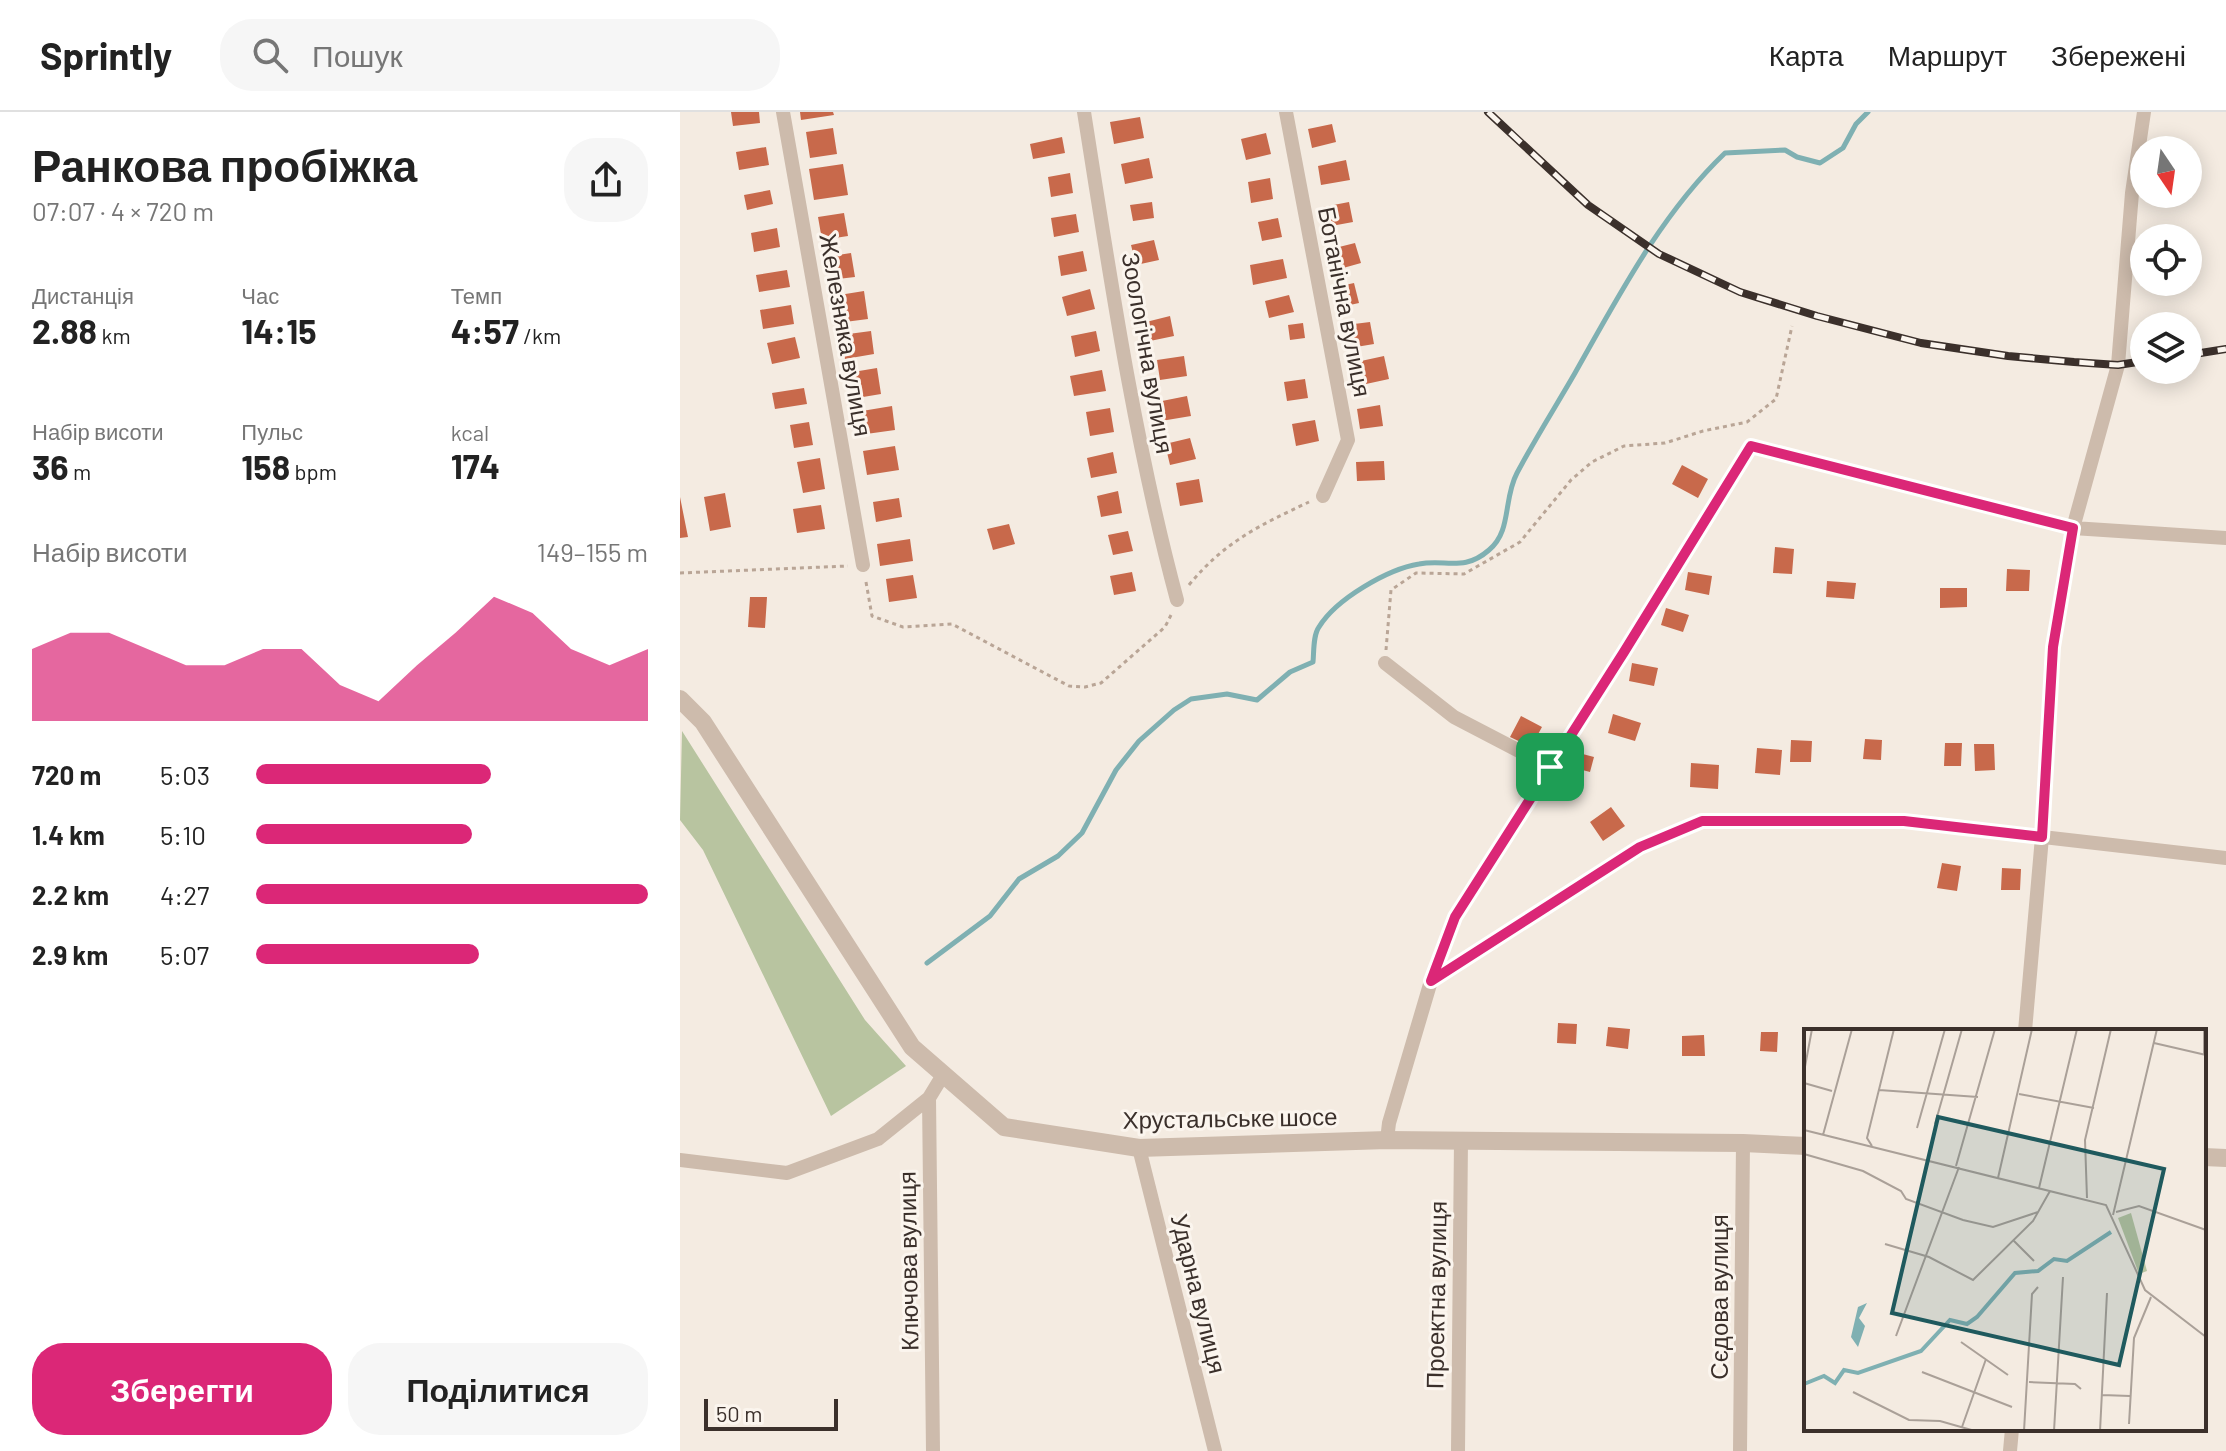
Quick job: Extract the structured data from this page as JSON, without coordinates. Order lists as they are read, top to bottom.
{
  "streets": {
    "street": [
      "Ботанічна вулиця",
      "Железняка вулиця",
      "Зоологічна вулиця",
      "Хрустальське шосе",
      "Ключова вулиця",
      "Ударна вулиця",
      "Проектна вулиця",
      "Сєдова вулиця"
    ]
  },
  "crossings": [
    ["Хрустальське шосе", "Ударна вулиця"],
    ["Хрустальське шосе", "Проектна вулиця"],
    ["Хрустальське шосе", "Сєдова вулиця"]
  ],
  "scale_bar": "50 m",
  "north": "bottom",
  "page": {
    "header": "Sprintly",
    "search": "Пошук",
    "nav": ["Карта", "Маршрут", "Збережені"],
    "heading": ["Ранкова пробіжка", "07:07 · 4 × 720 m"],
    "stats": [
      ["Дистанція", "2.88 km"],
      ["Час", "14:15"],
      ["Темп", "4:57 /km"],
      ["Набір висоти", "36 m"],
      ["Пульс", "158 bpm"],
      ["kcal", "174"]
    ],
    "chart": ["Набір висоти", "149–155 m"],
    "list": [
      {
        "name": "720 m",
        "note": "5:03"
      },
      {
        "name": "1.4 km",
        "note": "5:10"
      },
      {
        "name": "2.2 km",
        "note": "4:27"
      },
      {
        "name": "2.9 km",
        "note": "5:07"
      }
    ],
    "buttons": ["Зберегти", "Поділитися"],
    "scale": "50 m"
  }
}
